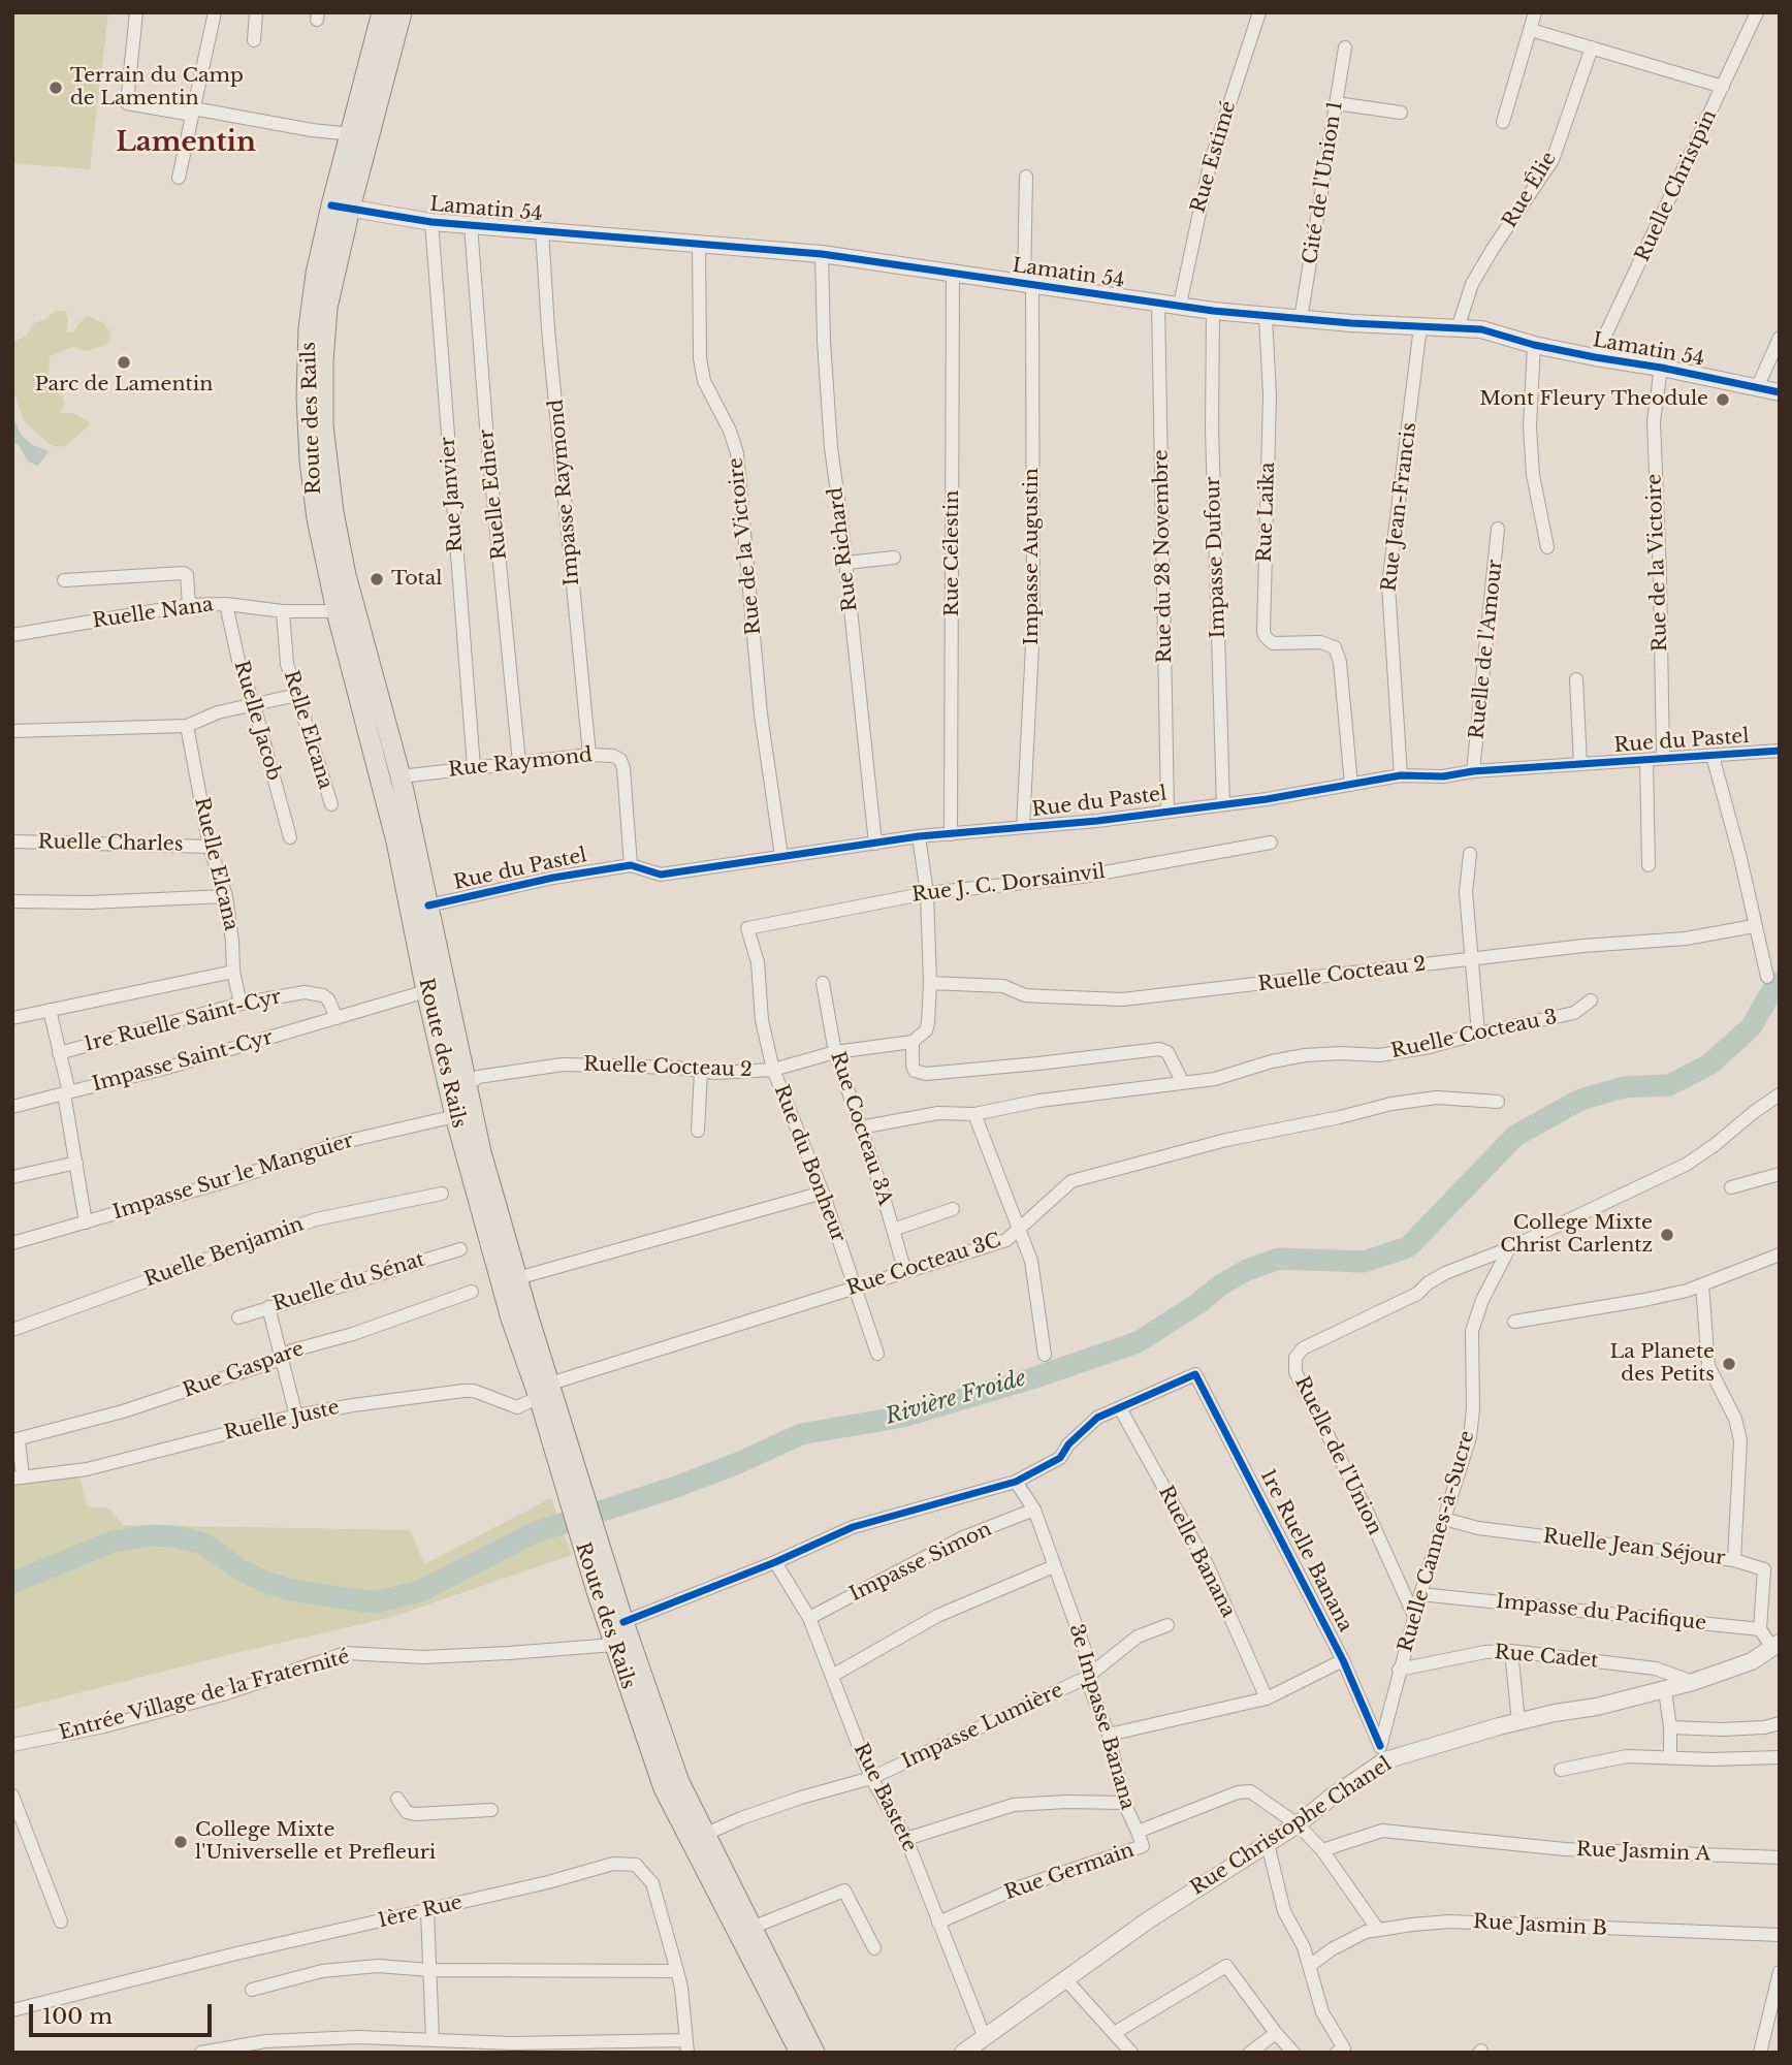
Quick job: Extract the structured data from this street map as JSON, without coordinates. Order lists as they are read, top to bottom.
{
  "streets": {
    "main road": ["Route des Rails"],
    "street": [
      "Rue Estimé",
      "Cité de l'Union 1",
      "Ruelle Christpin",
      "Rue Élie",
      "Lamatin 54",
      "Impasse Raymond",
      "Rue Janvier",
      "Ruelle Edner",
      "Rue Jean-Francis",
      "Rue Laika",
      "Rue de la Victoire",
      "Rue Richard",
      "Rue Célestin",
      "Impasse Augustin",
      "Rue du 28 Novembre",
      "Impasse Dufour",
      "Ruelle Nana",
      "Ruelle de l'Amour",
      "Ruelle Jacob",
      "Relle Elcana",
      "Rue du Pastel",
      "Rue Raymond",
      "Ruelle Charles",
      "Ruelle Elcana",
      "Rue J. C. Dorsainvil",
      "Ruelle Cocteau 2",
      "1re Ruelle Saint-Cyr",
      "Ruelle Cocteau 3",
      "Impasse Saint-Cyr",
      "Rue Cocteau 3A",
      "Rue du Bonheur",
      "Impasse Sur le Manguier",
      "Ruelle Benjamin",
      "Rue Cocteau 3C",
      "Ruelle du Sénat",
      "Rue Gaspare",
      "Ruelle Juste",
      "Ruelle de l'Union",
      "Ruelle Cannes-à-Sucre",
      "Ruelle Jean Séjour",
      "1re Ruelle Banana",
      "Ruelle Banana",
      "Impasse Simon",
      "Impasse du Pacifique",
      "Rue Cadet",
      "Entrée Village de la Fraternité",
      "3e Impasse Banana",
      "Impasse Lumière",
      "Rue Bastete",
      "Rue Christophe Chanel",
      "Rue Jasmin A",
      "Rue Germain",
      "1ère Rue",
      "Rue Jasmin B"
    ]
  },
  "crossings": [
    ["Rue Estimé", "Lamatin 54"],
    ["Cité de l'Union 1", "Lamatin 54"],
    ["Ruelle Christpin", "Lamatin 54"],
    ["Rue Élie", "Lamatin 54"],
    ["Lamatin 54", "Route des Rails"],
    ["Lamatin 54", "Impasse Raymond"],
    ["Lamatin 54", "Rue Janvier"],
    ["Lamatin 54", "Ruelle Edner"],
    ["Lamatin 54", "Rue Jean-Francis"],
    ["Lamatin 54", "Rue Laika"],
    ["Lamatin 54", "Rue de la Victoire"],
    ["Lamatin 54", "Rue Richard"],
    ["Lamatin 54", "Rue Célestin"],
    ["Lamatin 54", "Impasse Augustin"],
    ["Lamatin 54", "Rue du 28 Novembre"],
    ["Lamatin 54", "Impasse Dufour"],
    ["Route des Rails", "Ruelle Nana"],
    ["Route des Rails", "Rue du Pastel"],
    ["Route des Rails", "Rue Raymond"],
    ["Route des Rails", "Ruelle Cocteau 2"],
    ["Route des Rails", "Impasse Saint-Cyr"],
    ["Route des Rails", "Impasse Sur le Manguier"],
    ["Route des Rails", "Rue Cocteau 3C"],
    ["Route des Rails", "Ruelle Juste"],
    ["Route des Rails", "Entrée Village de la Fraternité"],
    ["Route des Rails", "Impasse Lumière"],
    ["Impasse Raymond", "Rue Raymond"],
    ["Rue Janvier", "Rue Raymond"],
    ["Ruelle Edner", "Rue Raymond"],
    ["Rue Jean-Francis", "Rue du Pastel"],
    ["Rue Laika", "Rue du Pastel"],
    ["Rue de la Victoire", "Rue du Pastel"],
    ["Rue Richard", "Rue du Pastel"],
    ["Rue Célestin", "Rue du Pastel"],
    ["Impasse Augustin", "Rue du Pastel"],
    ["Rue du 28 Novembre", "Rue du Pastel"],
    ["Impasse Dufour", "Rue du Pastel"],
    ["Ruelle Nana", "Ruelle Jacob"],
    ["Ruelle Nana", "Relle Elcana"],
    ["Ruelle de l'Amour", "Rue du Pastel"],
    ["Rue du Pastel", "Rue Raymond"],
    ["Ruelle Charles", "Ruelle Elcana"],
    ["Ruelle Elcana", "1re Ruelle Saint-Cyr"],
    ["Rue J. C. Dorsainvil", "Rue du Bonheur"],
    ["Ruelle Cocteau 2", "Rue Cocteau 3A"],
    ["Ruelle Cocteau 2", "Rue du Bonheur"],
    ["1re Ruelle Saint-Cyr", "Impasse Saint-Cyr"],
    ["Ruelle Cocteau 3", "Rue Cocteau 3A"],
    ["Impasse Saint-Cyr", "Impasse Sur le Manguier"],
    ["Rue Cocteau 3A", "Rue Cocteau 3C"],
    ["Rue du Bonheur", "Rue Cocteau 3C"],
    ["Rue Cocteau 3C", "Ruelle Juste"],
    ["Ruelle de l'Union", "Ruelle Cannes-à-Sucre"],
    ["Ruelle Cannes-à-Sucre", "Ruelle Jean Séjour"],
    ["Ruelle Cannes-à-Sucre", "1re Ruelle Banana"],
    ["Ruelle Cannes-à-Sucre", "Impasse du Pacifique"],
    ["Ruelle Cannes-à-Sucre", "Rue Cadet"],
    ["Ruelle Cannes-à-Sucre", "Rue Christophe Chanel"],
    ["Ruelle Jean Séjour", "Impasse du Pacifique"],
    ["1re Ruelle Banana", "Ruelle Banana"],
    ["1re Ruelle Banana", "Rue Christophe Chanel"],
    ["Impasse Simon", "3e Impasse Banana"],
    ["Impasse Simon", "Rue Bastete"],
    ["Rue Cadet", "Rue Christophe Chanel"],
    ["3e Impasse Banana", "Impasse Lumière"],
    ["3e Impasse Banana", "Rue Germain"],
    ["Impasse Lumière", "Rue Bastete"],
    ["Rue Bastete", "Rue Christophe Chanel"],
    ["Rue Bastete", "Rue Germain"],
    ["Rue Christophe Chanel", "Rue Germain"]
  ],
  "districts": ["Lamentin"],
  "water": ["Rivière Froide"],
  "places": [
    "Terrain du Camp de Lamentin",
    "Parc de Lamentin",
    "Mont Fleury Theodule",
    "Total",
    "College Mixte Christ Carlentz",
    "La Planete des Petits",
    "College Mixte l'Universelle et Prefleuri"
  ],
  "scale_bar": "100 m"
}
